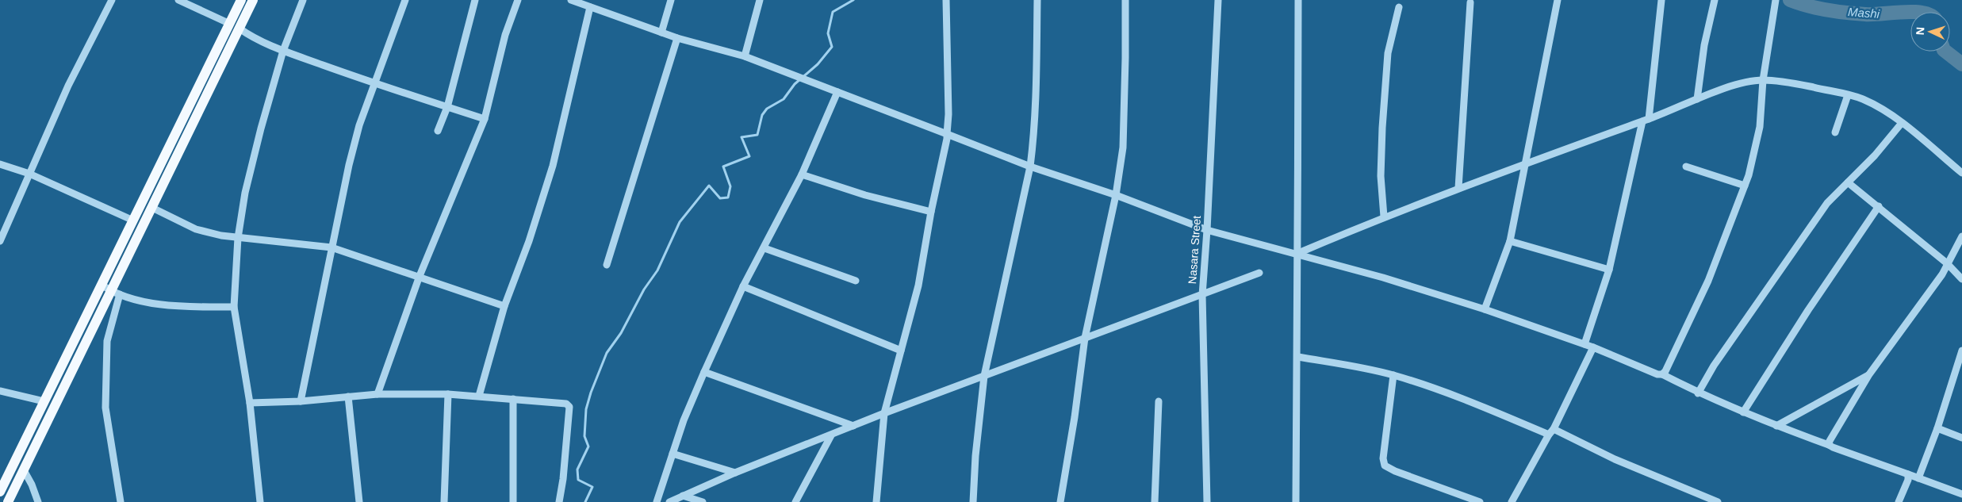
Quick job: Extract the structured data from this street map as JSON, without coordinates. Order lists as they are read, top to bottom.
{
  "streets": {
    "street": ["Nasara Street"]
  },
  "water": ["Mashi"],
  "north": "left"
}
